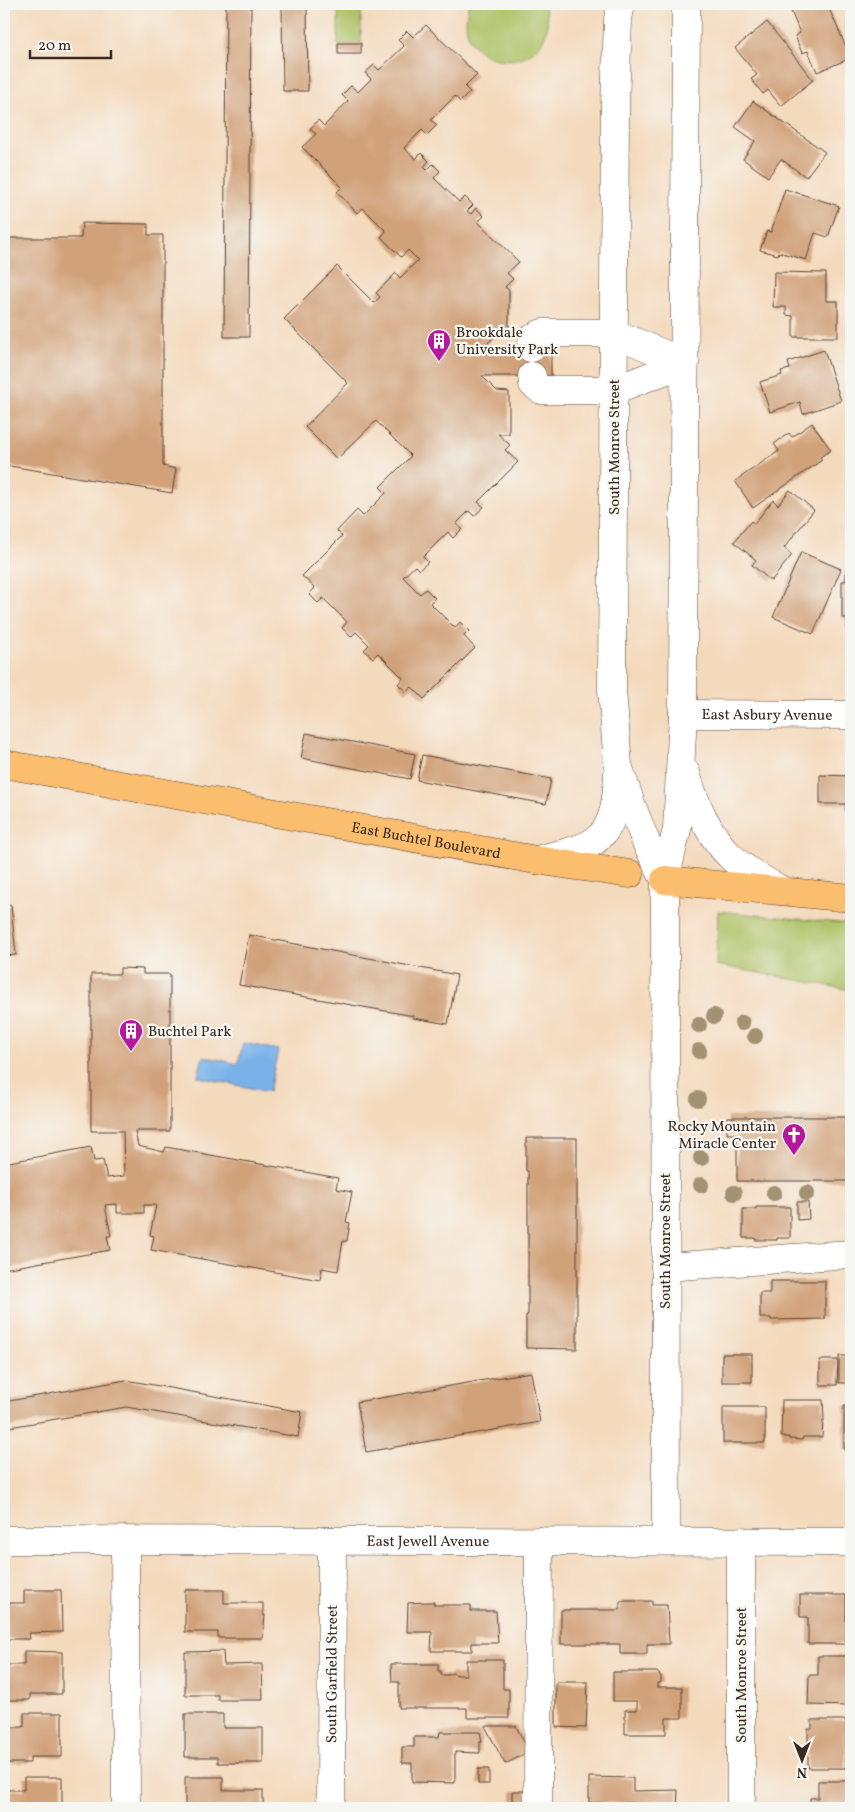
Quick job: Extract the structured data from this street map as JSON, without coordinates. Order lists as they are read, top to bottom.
{
  "streets": {
    "main road": ["East Buchtel Boulevard"],
    "street": [
      "South Monroe Street",
      "East Asbury Avenue",
      "East Jewell Avenue",
      "South Garfield Street"
    ]
  },
  "crossings": [
    ["South Monroe Street", "East Asbury Avenue"],
    ["South Monroe Street", "East Buchtel Boulevard"],
    ["South Monroe Street", "East Jewell Avenue"],
    ["East Jewell Avenue", "South Garfield Street"]
  ],
  "places": {
    "building": ["Brookdale University Park", "Buchtel Park"],
    "church": ["Rocky Mountain Miracle Center"]
  },
  "scale_bar": "20 m",
  "north": "bottom"
}
